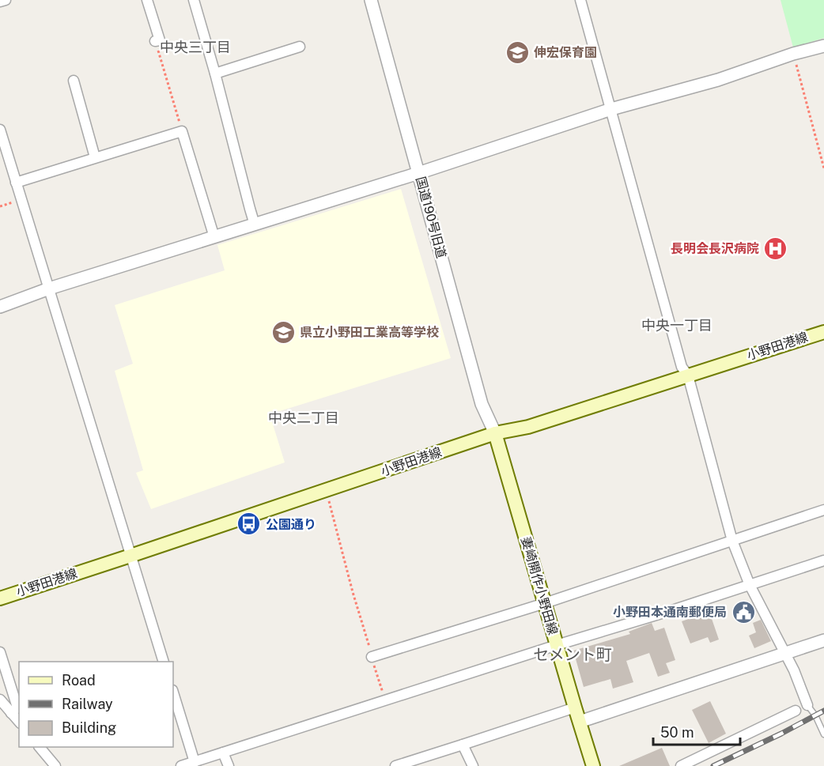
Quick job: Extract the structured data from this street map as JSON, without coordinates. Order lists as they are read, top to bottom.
{
  "streets": {
    "main road": ["小野田港線", "妻崎開作小野田線"],
    "street": ["国道190号旧道"]
  },
  "crossings": [
    ["国道190号旧道", "小野田港線"],
    ["国道190号旧道", "妻崎開作小野田線"],
    ["小野田港線", "妻崎開作小野田線"]
  ],
  "districts": [
    "中央三丁目",
    "中央一丁目",
    "中央二丁目",
    "セメント町"
  ],
  "places": {
    "school or university": ["伸宏保育園", "県立小野田工業高等学校"],
    "hospital": ["長明会長沢病院"],
    "bus stop": ["公園通り"],
    "public building": ["小野田本通南郵便局"]
  },
  "legend": ["Road", "Railway", "Building"],
  "scale_bar": "50 m"
}
